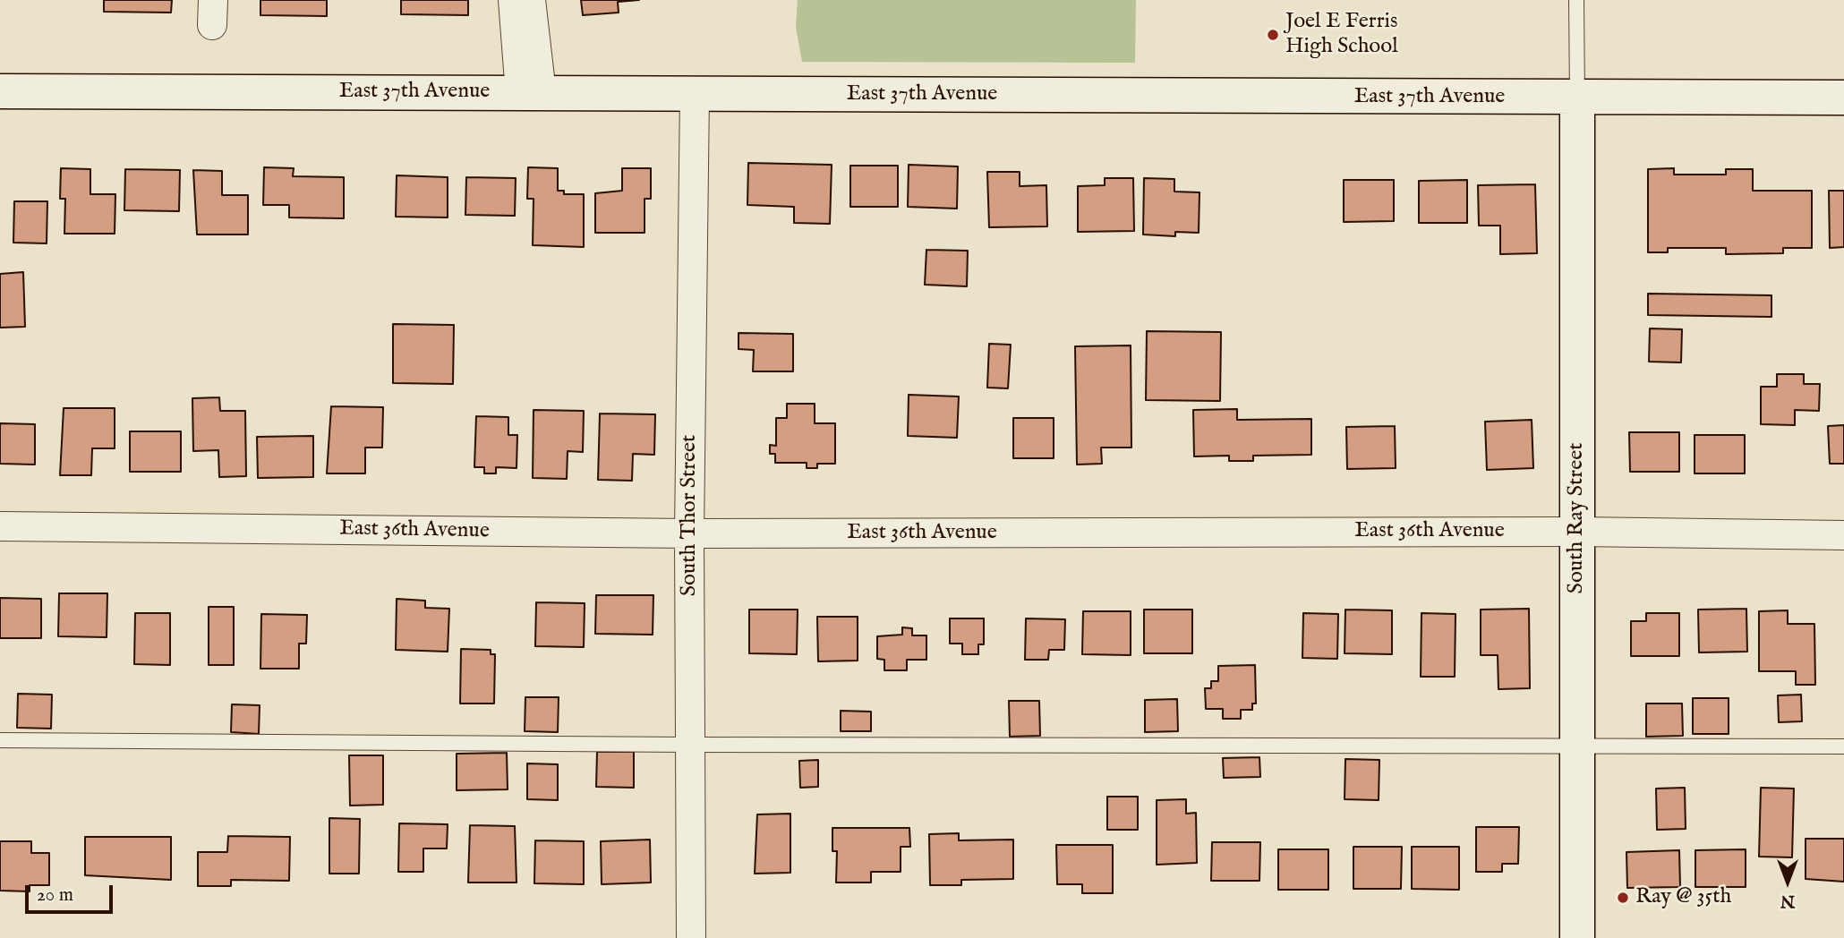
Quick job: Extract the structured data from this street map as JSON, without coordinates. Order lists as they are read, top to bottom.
{
  "streets": {
    "street": [
      "East 37th Avenue",
      "South Thor Street",
      "South Ray Street",
      "East 36th Avenue"
    ]
  },
  "crossings": [
    ["East 37th Avenue", "South Thor Street"],
    ["East 37th Avenue", "South Ray Street"],
    ["South Thor Street", "East 36th Avenue"],
    ["South Ray Street", "East 36th Avenue"]
  ],
  "places": ["Joel E Ferris High School", "Ray @ 35th"],
  "scale_bar": "20 m",
  "north": "bottom"
}
